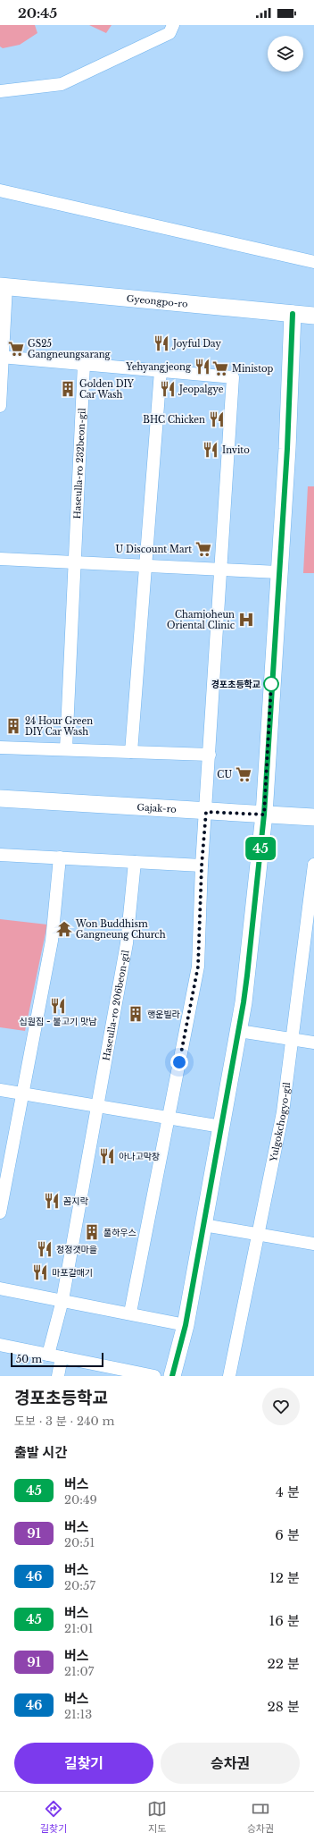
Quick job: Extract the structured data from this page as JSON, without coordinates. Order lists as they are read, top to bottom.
{
  "streets": {
    "street": [
      "Gyeongpo-ro",
      "Haseulla-ro 232beon-gil",
      "Gajak-ro",
      "Haseulla-ro 206beon-gil",
      "Yulgokchogyo-gil"
    ]
  },
  "places": {
    "restaurant": [
      "Joyful Day",
      "Yehyangjeong",
      "Jeopalgye",
      "BHC Chicken",
      "Invito",
      "십원집 - 불고기 맛남",
      "아나고막창",
      "꼼지락",
      "청정갯마을",
      "마포갈매기"
    ],
    "supermarket": [
      "GS25 Gangneungsarang",
      "Ministop",
      "U Discount Mart",
      "CU"
    ],
    "building": [
      "Golden DIY Car Wash",
      "24 Hour Green DIY Car Wash",
      "행운빌라",
      "풀하우스"
    ],
    "hospital": ["Chamjoheun Oriental Clinic"],
    "other": ["경포초등학교"],
    "temple": ["Won Buddhism Gangneung Church"]
  },
  "lines": ["bus line 45"],
  "scale_bar": "50 m",
  "page": {
    "status": "20:45",
    "on_map": "45",
    "scale": "50 m",
    "heading": [
      ["경포초등학교", "도보 · 3 분 · 240 m"],
      "출발 시간"
    ],
    "list": [
      {
        "mark": "45",
        "name": "버스",
        "note": "20:49",
        "value": "4 분"
      },
      {
        "mark": "91",
        "name": "버스",
        "note": "20:51",
        "value": "6 분"
      },
      {
        "mark": "46",
        "name": "버스",
        "note": "20:57",
        "value": "12 분"
      },
      {
        "mark": "45",
        "name": "버스",
        "note": "21:01",
        "value": "16 분"
      },
      {
        "mark": "91",
        "name": "버스",
        "note": "21:07",
        "value": "22 분"
      },
      {
        "mark": "46",
        "name": "버스",
        "note": "21:13",
        "value": "28 분"
      }
    ],
    "buttons": ["길찾기", "승차권"],
    "tabs": ["길찾기", "지도", "승차권"]
  }
}
